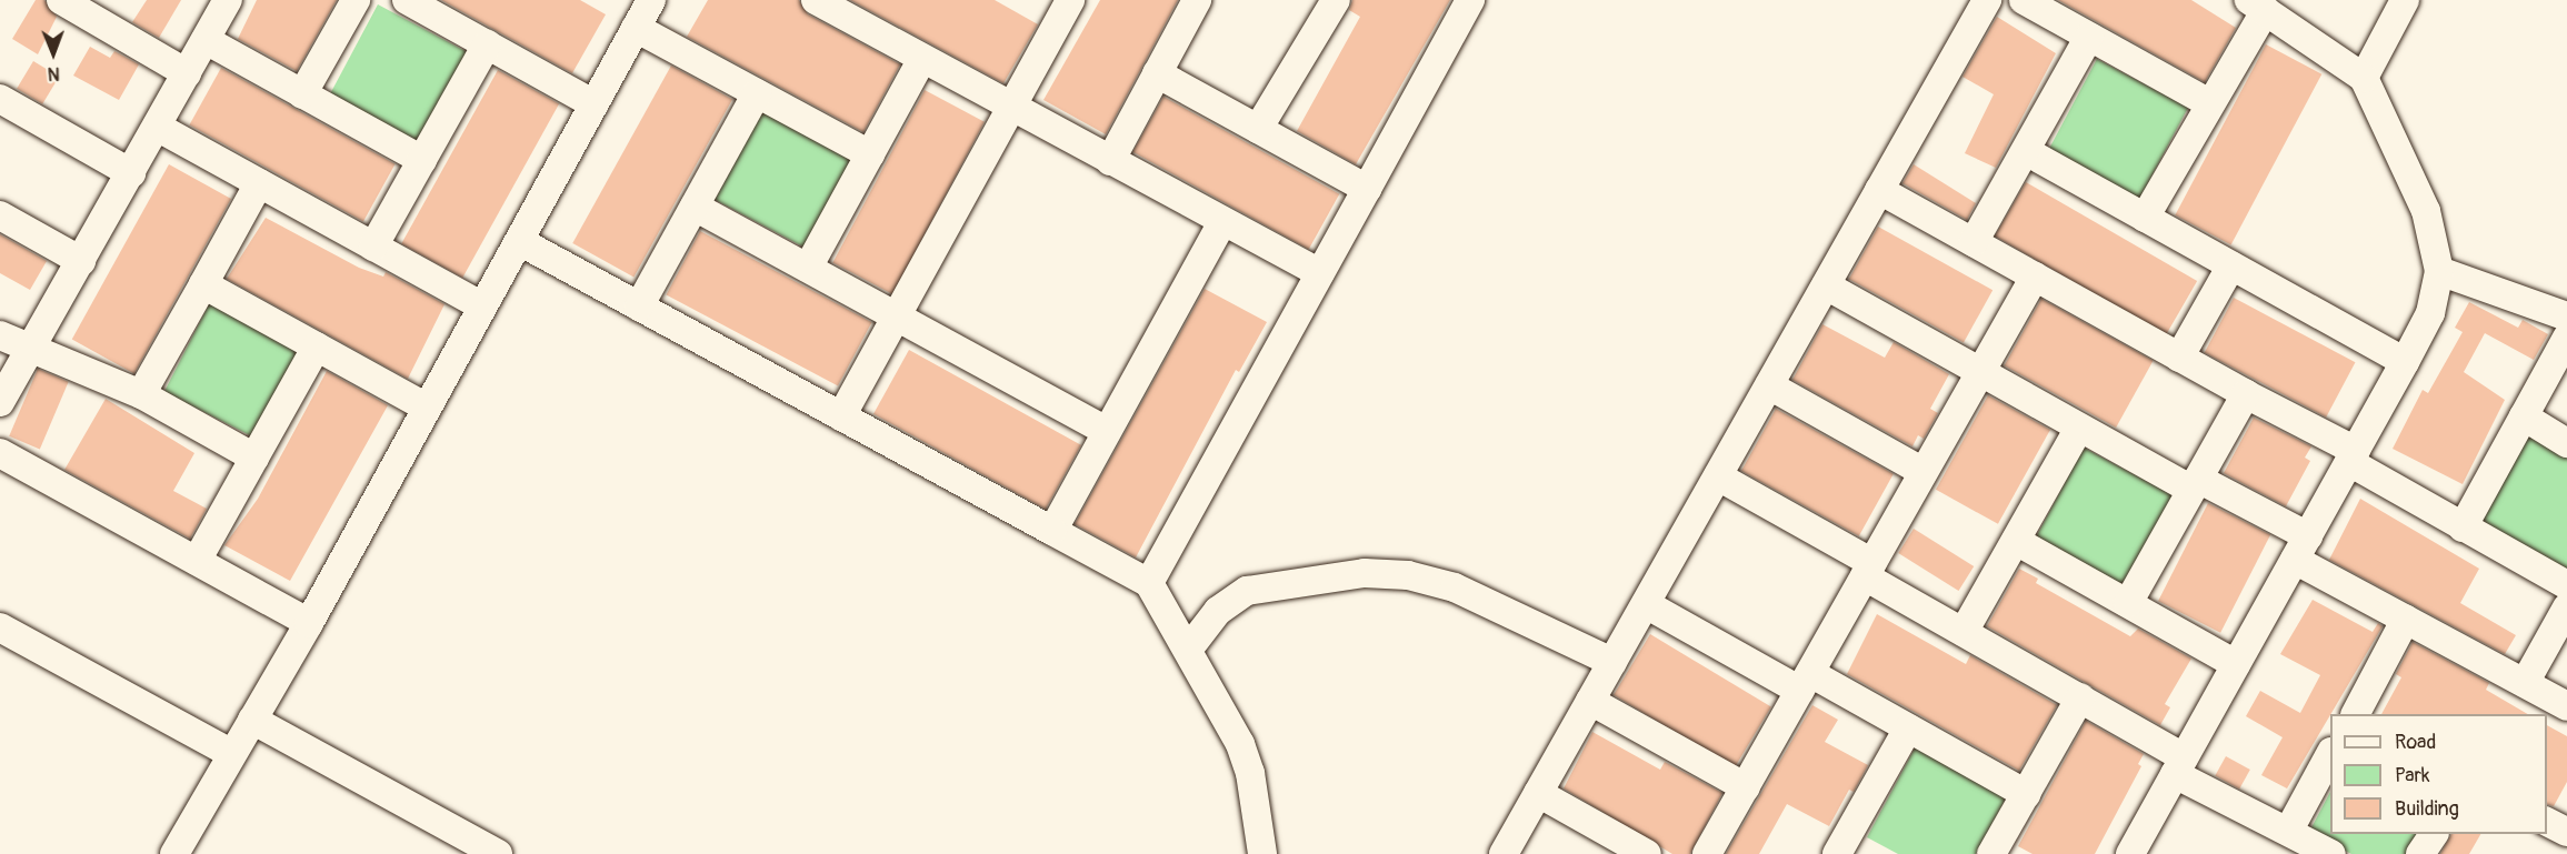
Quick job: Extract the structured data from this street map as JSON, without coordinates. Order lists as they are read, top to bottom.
{
  "legend": ["Road", "Park", "Building"],
  "north": "bottom"
}
